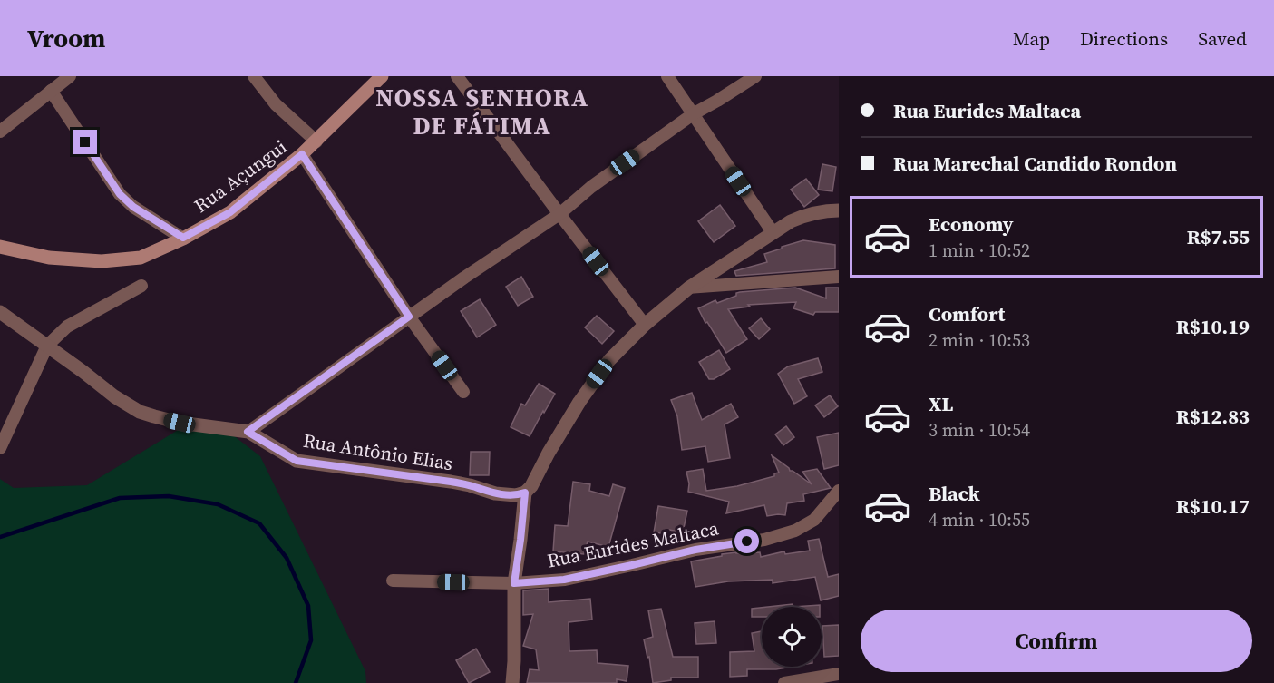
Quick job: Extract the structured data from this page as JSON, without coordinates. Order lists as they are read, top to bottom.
{
  "streets": {
    "main road": ["Rua Açungui"],
    "street": ["Rua Antônio Elias", "Rua Eurides Maltaca"]
  },
  "districts": ["NOSSA SENHORA DE FÁTIMA"],
  "page": {
    "header": "Vroom",
    "nav": ["Map", "Directions", "Saved"],
    "banner": ["Rua Eurides Maltaca", "Rua Marechal Candido Rondon"],
    "list": [
      {
        "name": "Economy",
        "note": "1 min · 10:52",
        "value": "R$7.55"
      },
      {
        "name": "Comfort",
        "note": "2 min · 10:53",
        "value": "R$10.19"
      },
      {
        "name": "XL",
        "note": "3 min · 10:54",
        "value": "R$12.83"
      },
      {
        "name": "Black",
        "note": "4 min · 10:55",
        "value": "R$10.17"
      }
    ],
    "buttons": "Confirm"
  }
}
